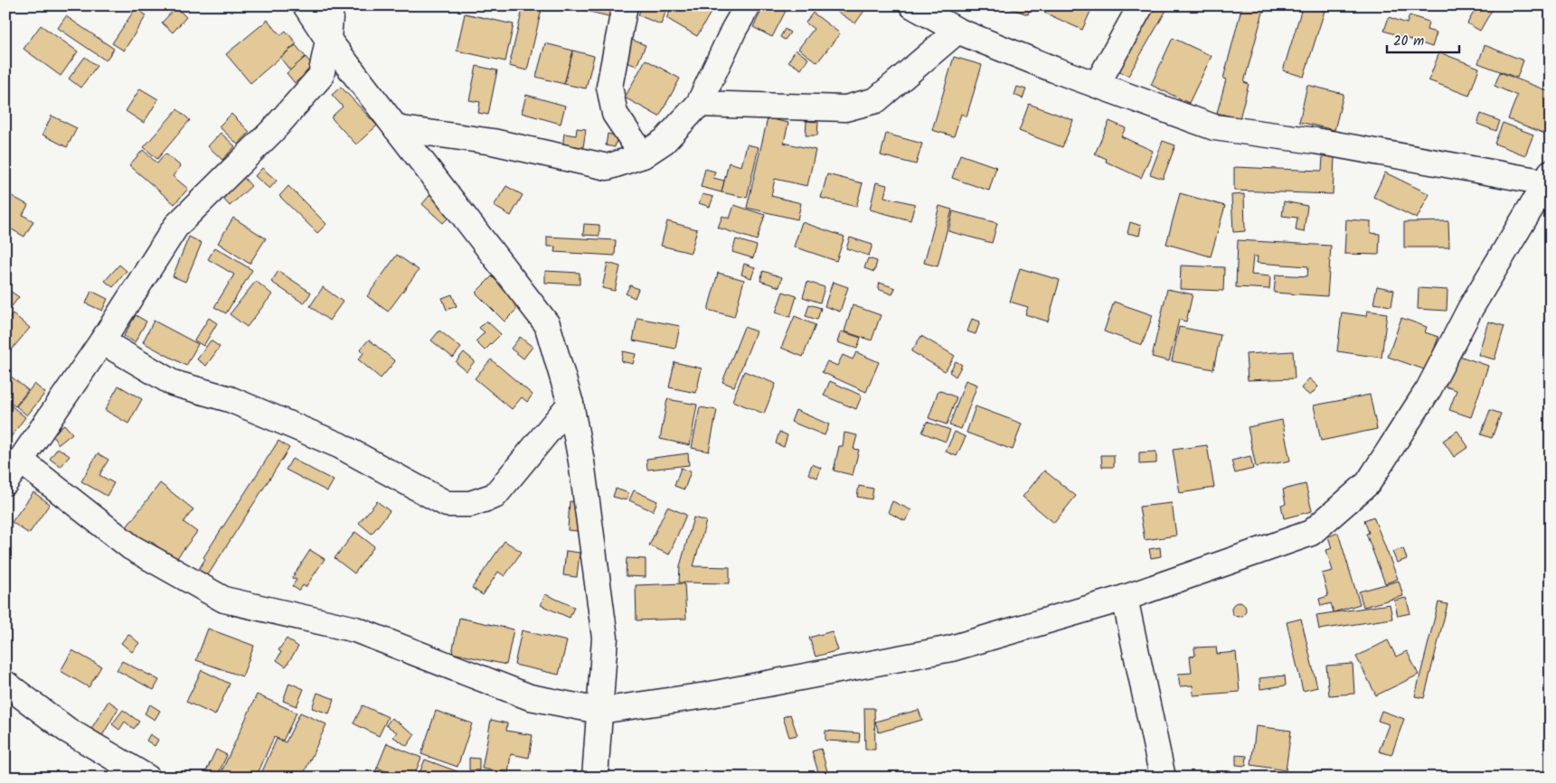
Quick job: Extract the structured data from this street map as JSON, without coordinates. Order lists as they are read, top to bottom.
{
  "scale_bar": "20 m"
}
